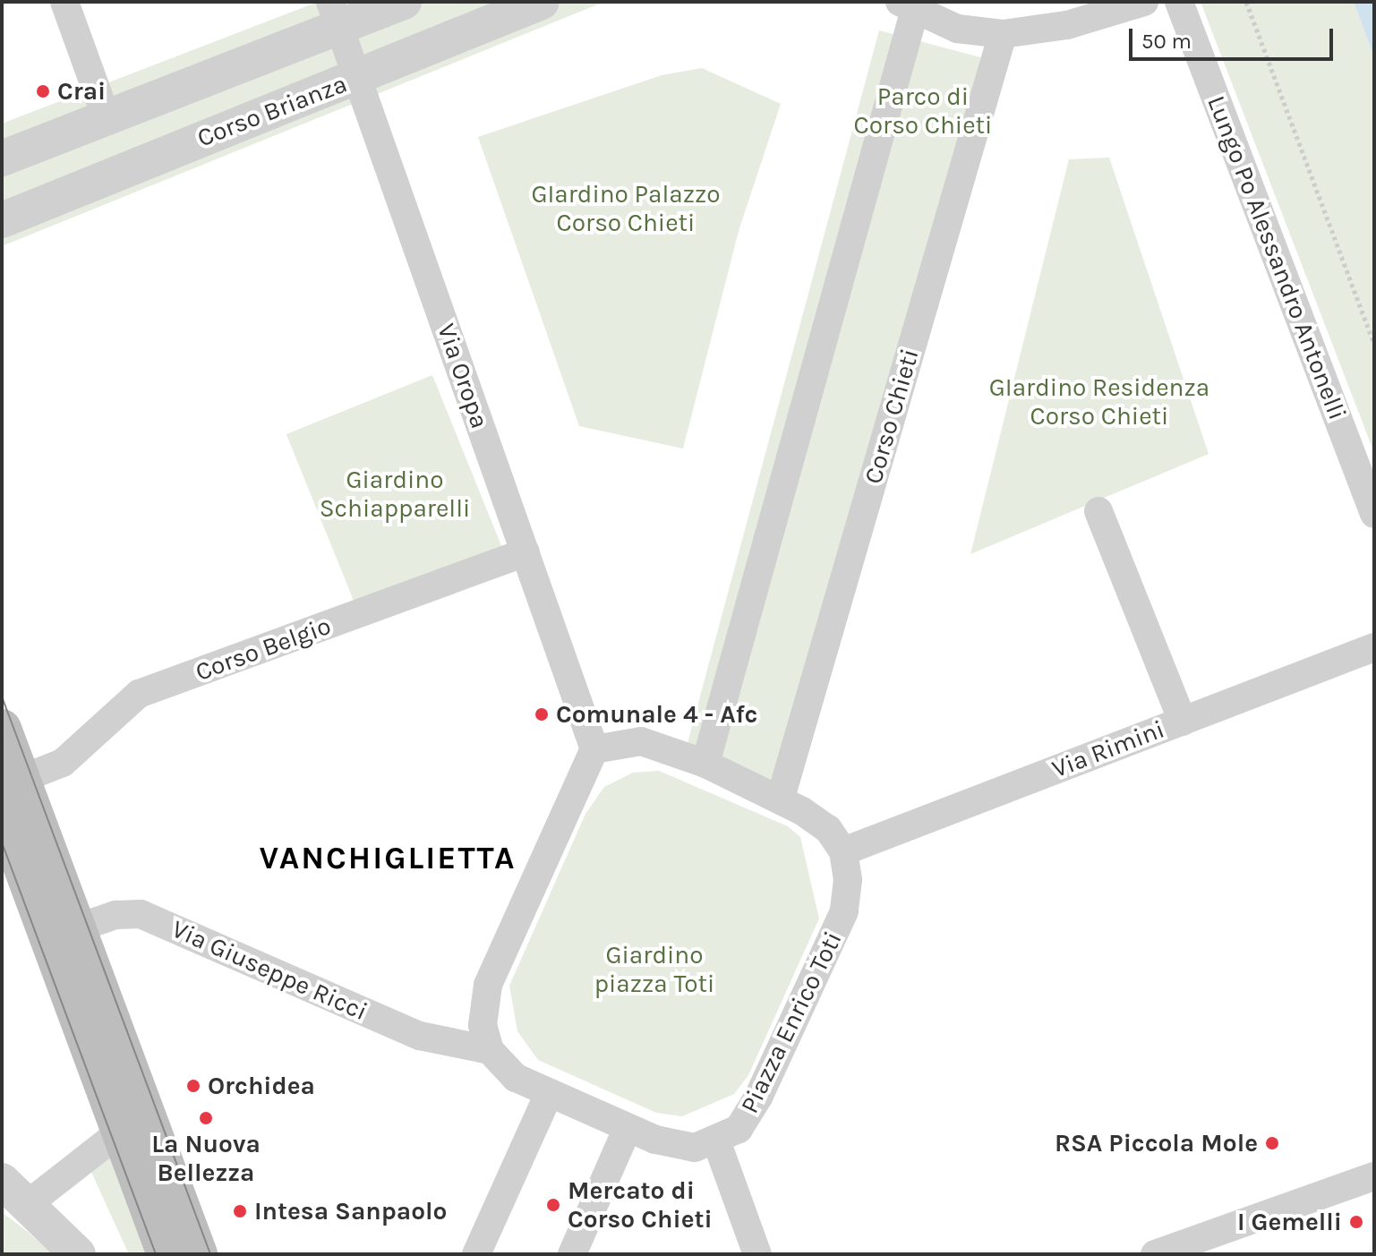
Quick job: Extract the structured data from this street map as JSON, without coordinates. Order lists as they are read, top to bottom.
{
  "streets": {
    "street": [
      "Corso Brianza",
      "Lungo Po Alessandro Antonelli",
      "Via Oropa",
      "Corso Chieti",
      "Corso Belgio",
      "Via Rimini",
      "Via Giuseppe Ricci",
      "Piazza Enrico Toti"
    ]
  },
  "crossings": [
    ["Corso Brianza", "Via Oropa"],
    ["Via Oropa", "Corso Belgio"],
    ["Via Rimini", "Piazza Enrico Toti"]
  ],
  "districts": ["VANCHIGLIETTA"],
  "parks": [
    "Parco di Corso Chieti",
    "GIardino Palazzo Corso Chieti",
    "GIardino Residenza Corso Chieti",
    "Giardino Schiapparelli",
    "Giardino piazza Toti"
  ],
  "places": [
    "Crai",
    "Comunale 4 - Afc",
    "Orchidea",
    "La Nuova Bellezza",
    "RSA Piccola Mole",
    "Mercato di Corso Chieti",
    "Intesa Sanpaolo",
    "I Gemelli"
  ],
  "scale_bar": "50 m"
}
